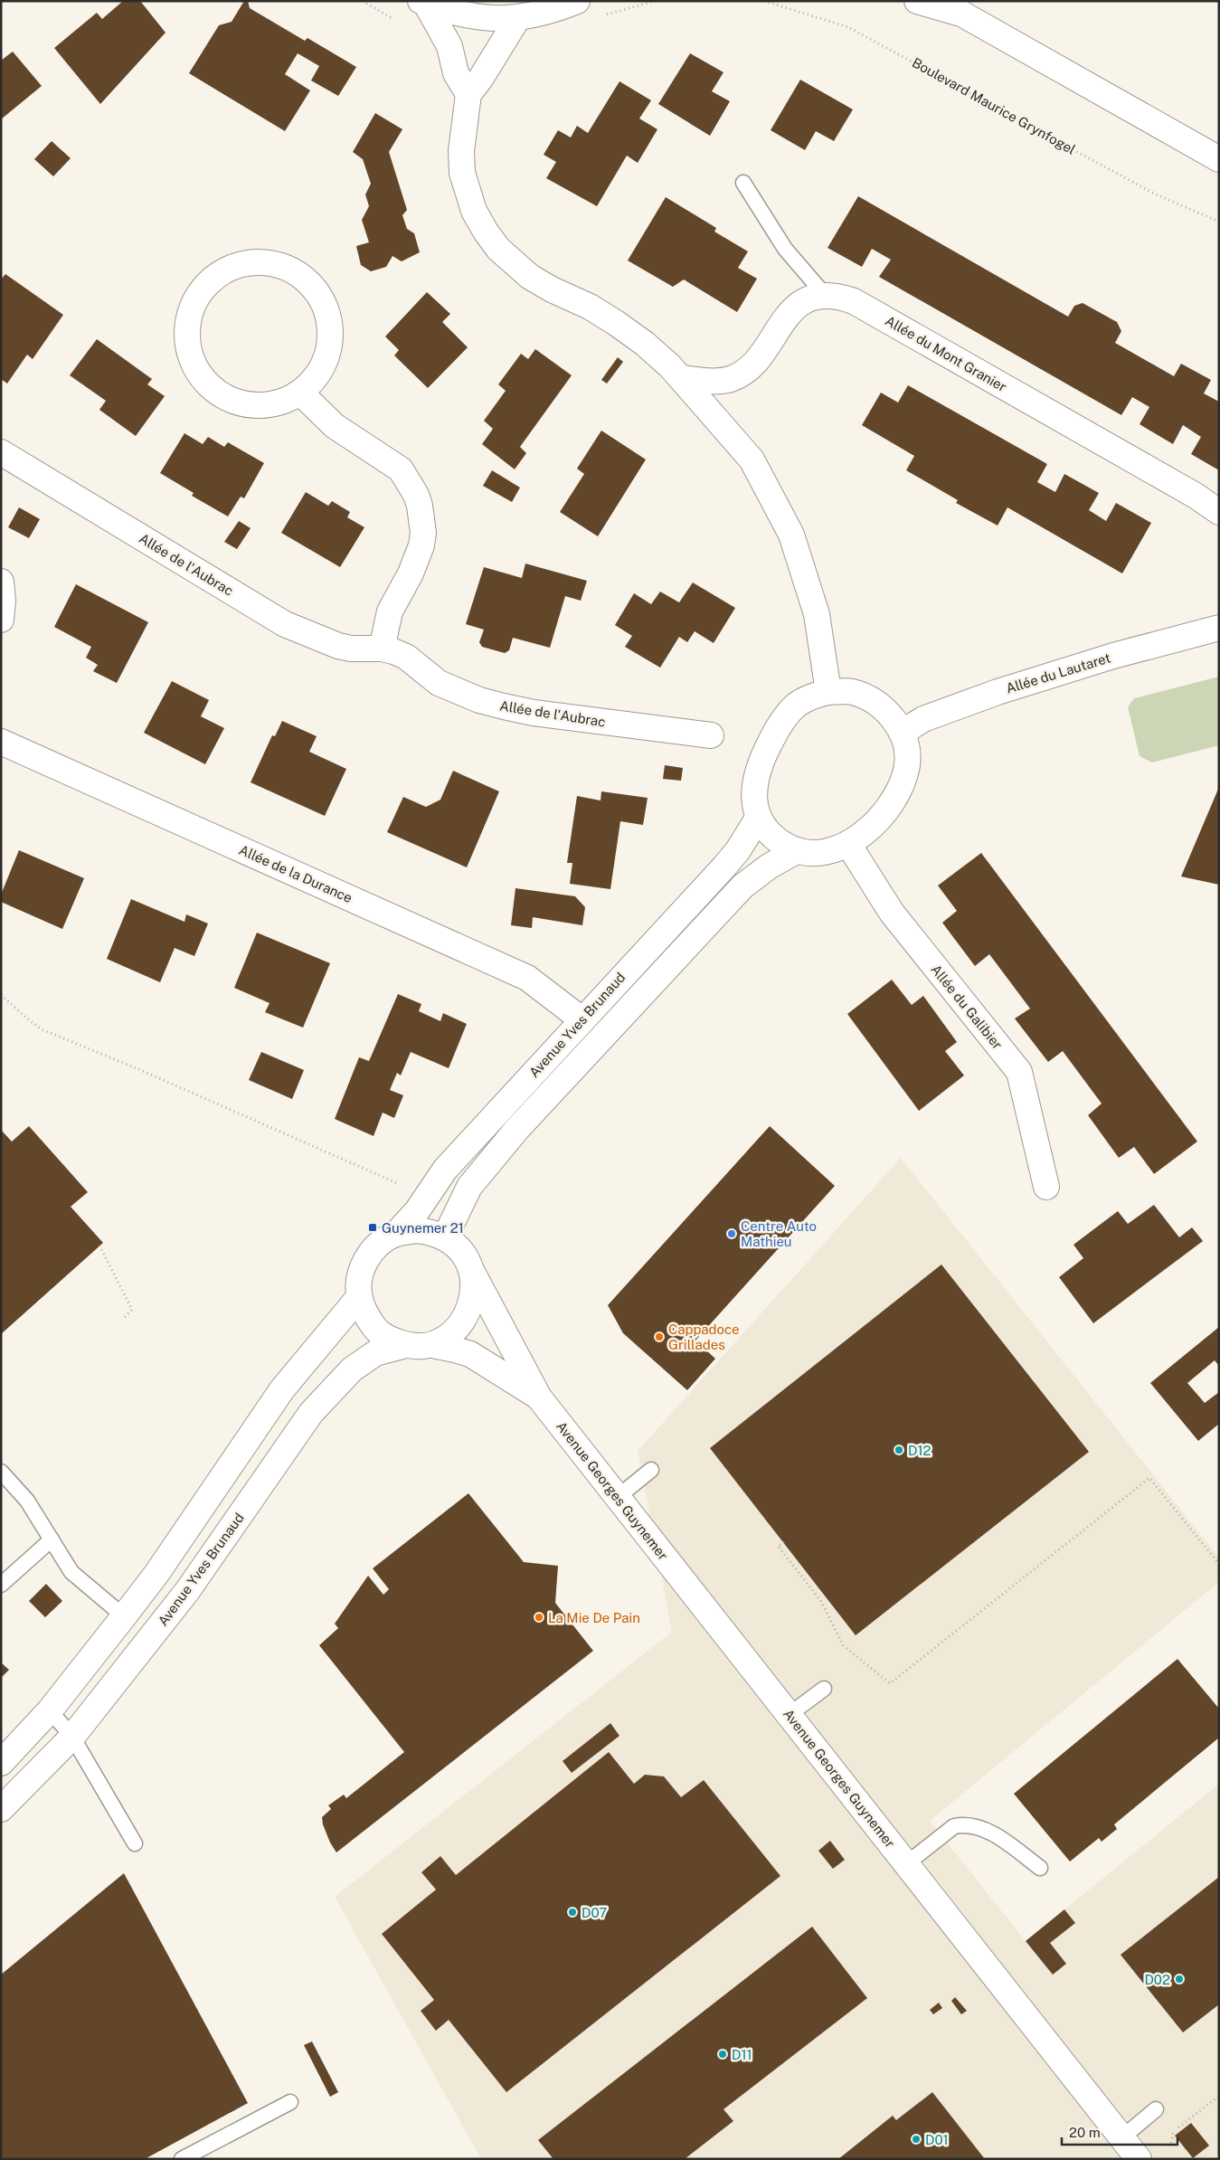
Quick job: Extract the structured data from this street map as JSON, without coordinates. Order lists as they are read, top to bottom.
{
  "streets": {
    "street": [
      "Allée du Mont Granier",
      "Allée de l'Aubrac",
      "Allée du Lautaret",
      "Allée de la Durance",
      "Allée du Galibier",
      "Avenue Yves Brunaud",
      "Avenue Georges Guynemer"
    ],
    "path": ["Boulevard Maurice Grynfogel"]
  },
  "crossings": [
    ["Allée du Lautaret", "Allée du Galibier"],
    ["Allée du Lautaret", "Avenue Yves Brunaud"],
    ["Allée de la Durance", "Avenue Yves Brunaud"],
    ["Allée du Galibier", "Avenue Yves Brunaud"],
    ["Avenue Yves Brunaud", "Avenue Georges Guynemer"]
  ],
  "places": {
    "transit": ["Guynemer 21"],
    "other": [
      "Centre Auto Mathieu",
      "Cappadoce Grillades",
      "D12",
      "La Mie De Pain",
      "D07",
      "D02",
      "D11",
      "D01"
    ]
  },
  "scale_bar": "20 m"
}
